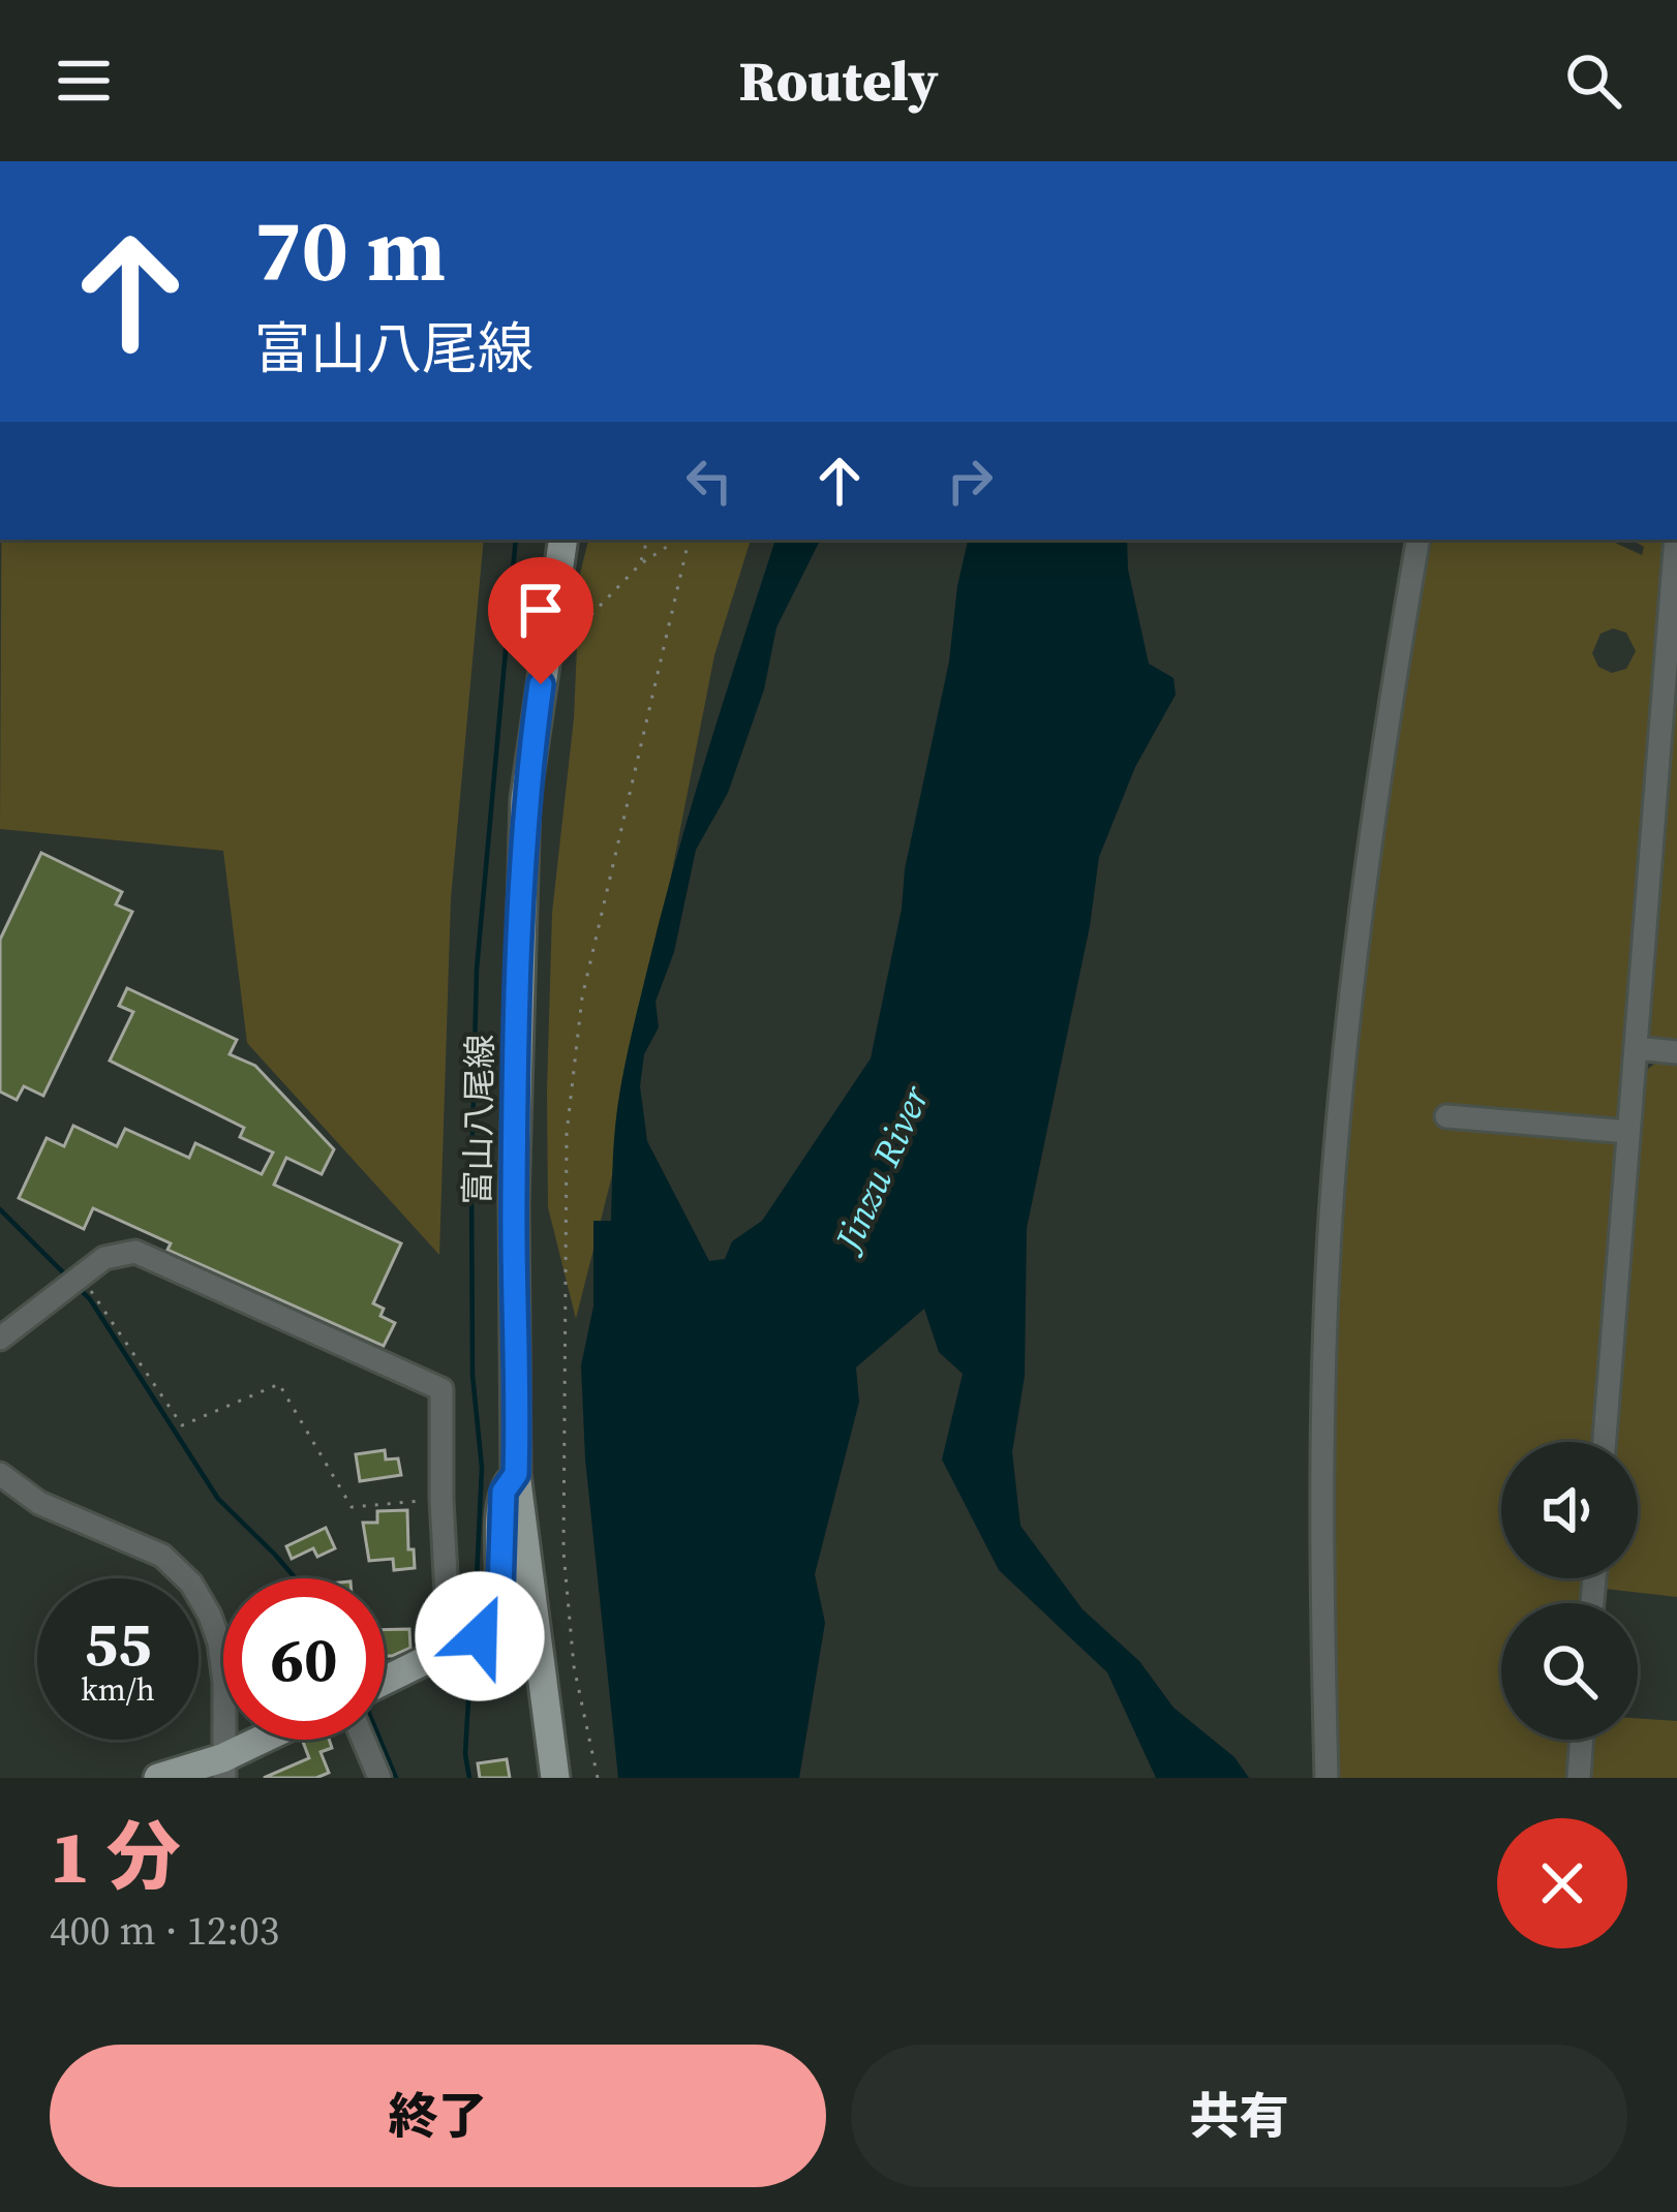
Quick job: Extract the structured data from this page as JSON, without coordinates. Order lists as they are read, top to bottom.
{
  "streets": {
    "main road": ["富山八尾線"]
  },
  "water": ["Jinzu River"],
  "page": {
    "header": "Routely",
    "turn": ["70 m", "富山八尾線"],
    "speed": "55 km/h",
    "limit": "60",
    "heading": ["1 分", "400 m · 12:03"],
    "buttons": ["終了", "共有"]
  }
}
